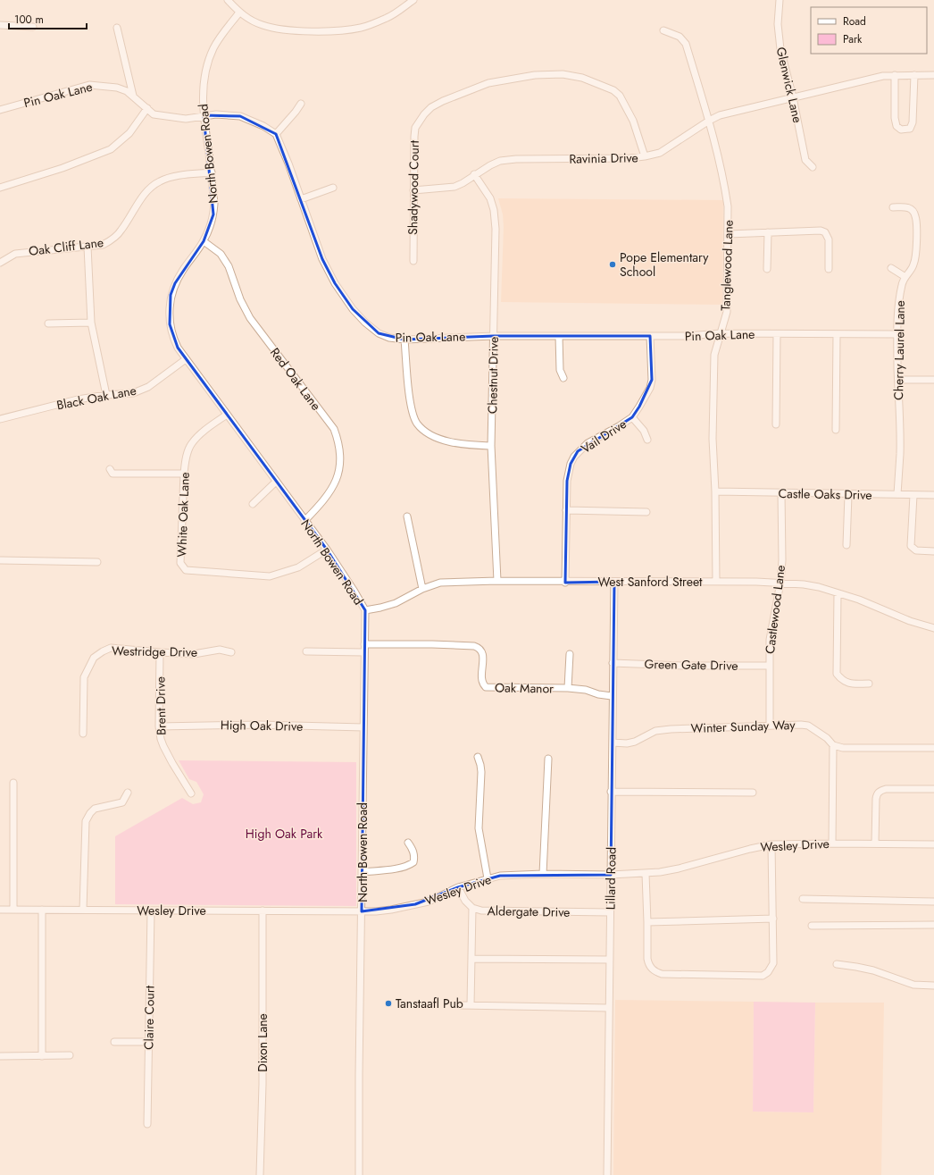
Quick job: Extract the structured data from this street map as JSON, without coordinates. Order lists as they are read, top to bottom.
{
  "streets": {
    "street": [
      "Glenwick Lane",
      "Pin Oak Lane",
      "North Bowen Road",
      "Ravinia Drive",
      "Shadywood Court",
      "Oak Cliff Lane",
      "Tanglewood Lane",
      "Cherry Laurel Lane",
      "Chestnut Drive",
      "Red Oak Lane",
      "Black Oak Lane",
      "Vail Drive",
      "Castle Oaks Drive",
      "White Oak Lane",
      "West Sanford Street",
      "Castlewood Lane",
      "Westridge Drive",
      "Green Gate Drive",
      "Oak Manor",
      "Brent Drive",
      "High Oak Drive",
      "Winter Sunday Way",
      "Wesley Drive",
      "Lillard Road",
      "Aldergate Drive",
      "Claire Court",
      "Dixon Lane"
    ]
  },
  "crossings": [
    ["Glenwick Lane", "Ravinia Drive"],
    ["Pin Oak Lane", "North Bowen Road"],
    ["Pin Oak Lane", "Tanglewood Lane"],
    ["Pin Oak Lane", "Cherry Laurel Lane"],
    ["Pin Oak Lane", "Chestnut Drive"],
    ["Pin Oak Lane", "Vail Drive"],
    ["North Bowen Road", "Oak Cliff Lane"],
    ["North Bowen Road", "Red Oak Lane"],
    ["North Bowen Road", "Black Oak Lane"],
    ["North Bowen Road", "White Oak Lane"],
    ["North Bowen Road", "West Sanford Street"],
    ["North Bowen Road", "Oak Manor"],
    ["North Bowen Road", "High Oak Drive"],
    ["North Bowen Road", "Wesley Drive"],
    ["Ravinia Drive", "Shadywood Court"],
    ["Ravinia Drive", "Tanglewood Lane"],
    ["Ravinia Drive", "Chestnut Drive"],
    ["Tanglewood Lane", "Castle Oaks Drive"],
    ["Tanglewood Lane", "West Sanford Street"],
    ["Cherry Laurel Lane", "Castle Oaks Drive"],
    ["Chestnut Drive", "West Sanford Street"],
    ["Vail Drive", "West Sanford Street"],
    ["Castle Oaks Drive", "Castlewood Lane"],
    ["West Sanford Street", "Castlewood Lane"],
    ["West Sanford Street", "Lillard Road"],
    ["Castlewood Lane", "Green Gate Drive"],
    ["Castlewood Lane", "Winter Sunday Way"],
    ["Westridge Drive", "Brent Drive"],
    ["Green Gate Drive", "Lillard Road"],
    ["Oak Manor", "Lillard Road"],
    ["Brent Drive", "High Oak Drive"],
    ["Winter Sunday Way", "Lillard Road"],
    ["Wesley Drive", "Lillard Road"],
    ["Wesley Drive", "Aldergate Drive"],
    ["Wesley Drive", "Claire Court"],
    ["Wesley Drive", "Dixon Lane"],
    ["Lillard Road", "Aldergate Drive"]
  ],
  "parks": ["High Oak Park"],
  "places": ["Pope Elementary School", "Tanstaafl Pub"],
  "legend": ["Road", "Park"],
  "scale_bar": "100 m"
}
